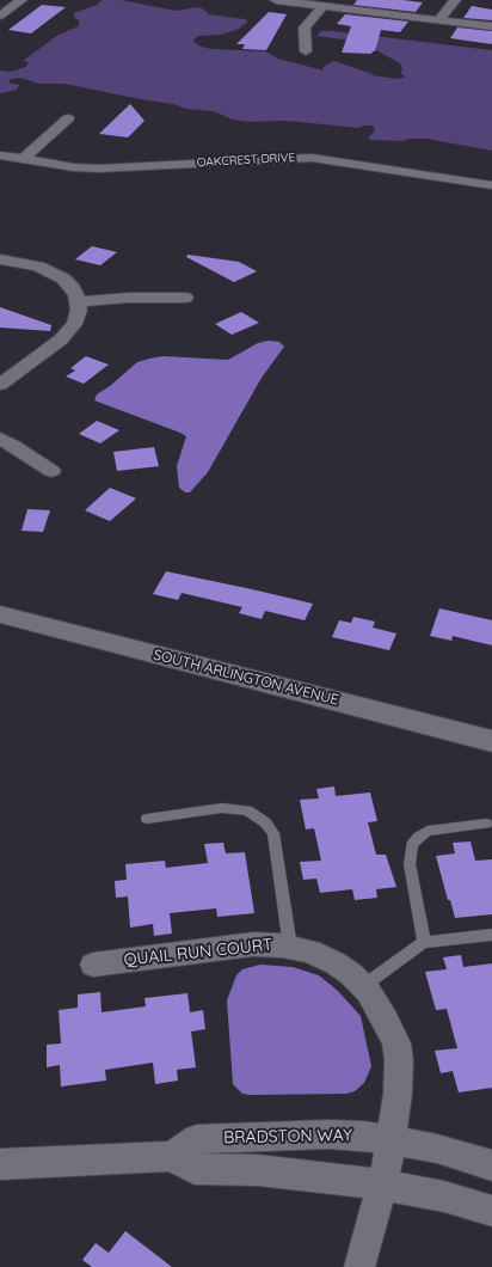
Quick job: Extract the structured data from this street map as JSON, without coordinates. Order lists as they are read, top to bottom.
{
  "streets": {
    "main road": ["SOUTH ARLINGTON AVENUE"],
    "street": ["OAKCREST DRIVE", "QUAIL RUN COURT", "BRADSTON WAY"]
  },
  "crossings": [
    ["QUAIL RUN COURT", "BRADSTON WAY"]
  ]
}
